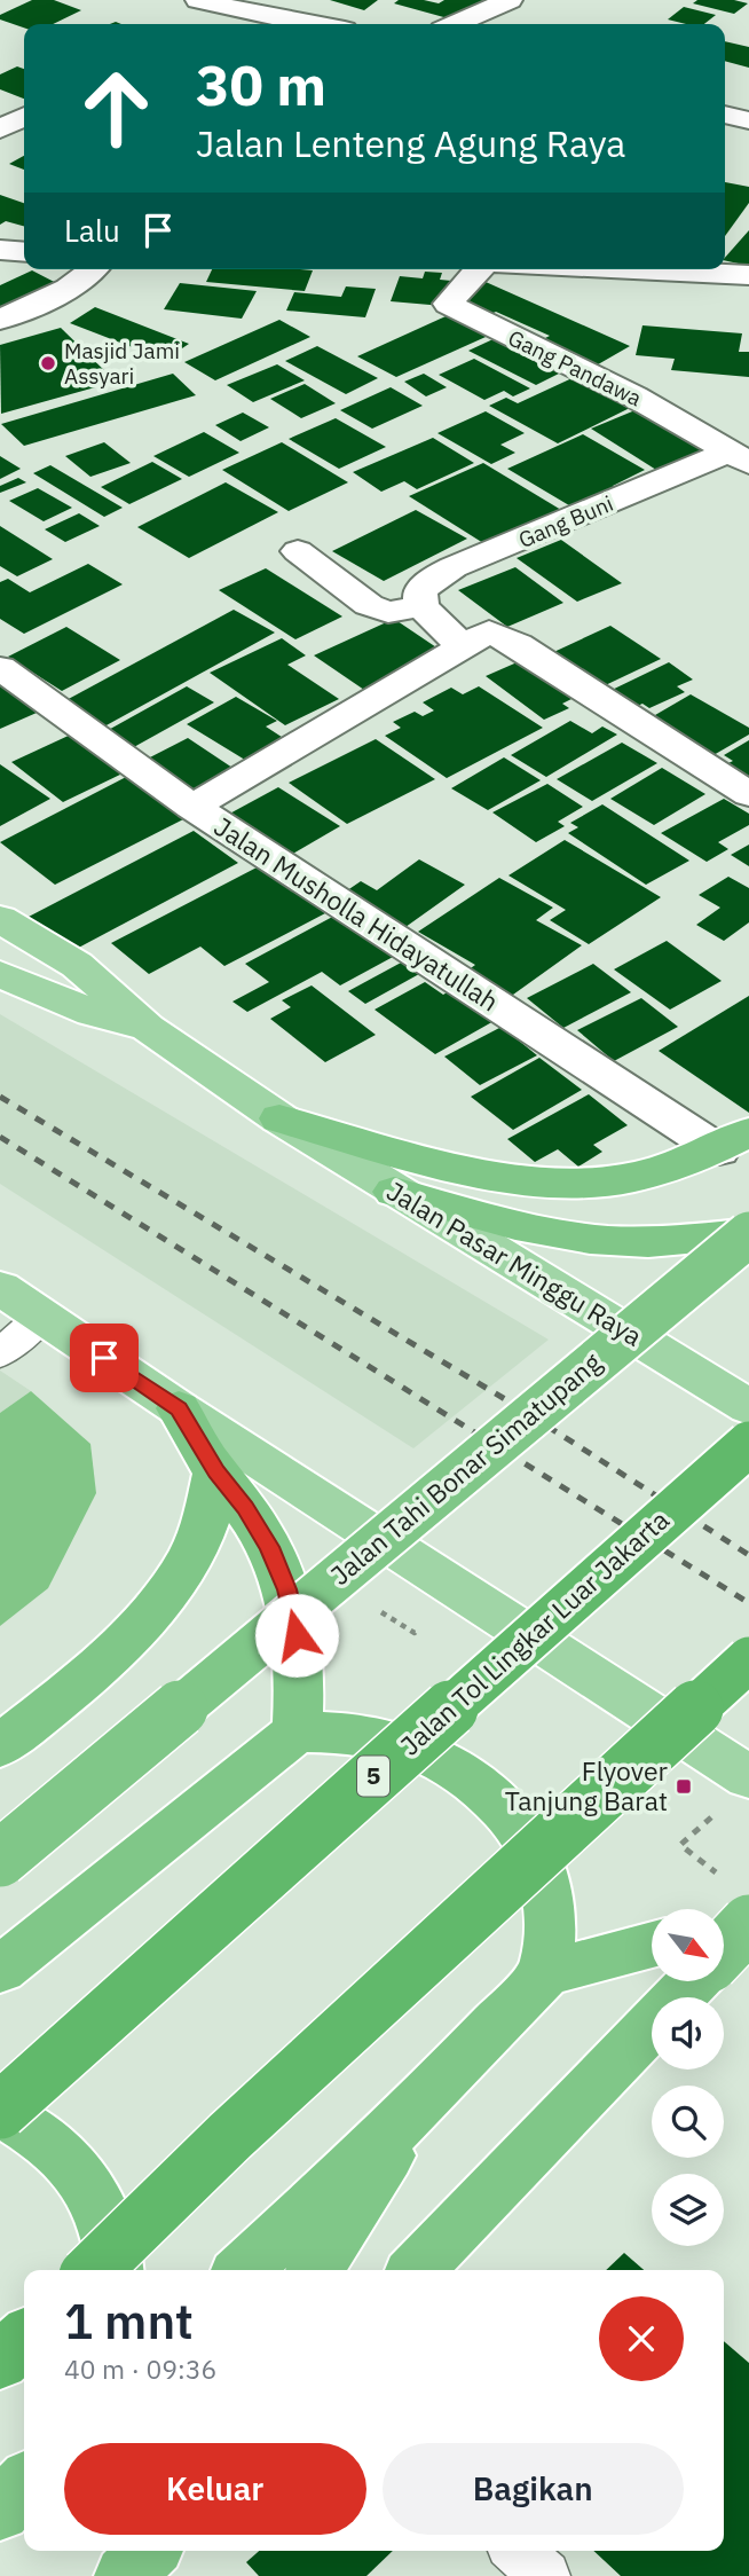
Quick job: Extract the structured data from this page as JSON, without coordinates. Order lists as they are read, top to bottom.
{
  "streets": {
    "highway": ["Jalan Tahi Bonar Simatupang", "Jalan Tol Lingkar Luar Jakarta", "5"],
    "main road": ["Jalan Pasar Minggu Raya"],
    "street": ["Gang Pandawa", "Gang Buni", "Jalan Musholla Hidayatullah"]
  },
  "crossings": [
    ["Gang Pandawa", "Gang Buni"]
  ],
  "places": {
    "other": ["Masjid Jami Assyari"],
    "transit": ["Flyover Tanjung Barat"]
  },
  "north": "bottom right",
  "page": {
    "turn": ["30 m", "Jalan Lenteng Agung Raya"],
    "then": "Lalu",
    "heading": ["1 mnt", "40 m · 09:36"],
    "buttons": ["Keluar", "Bagikan"]
  }
}
